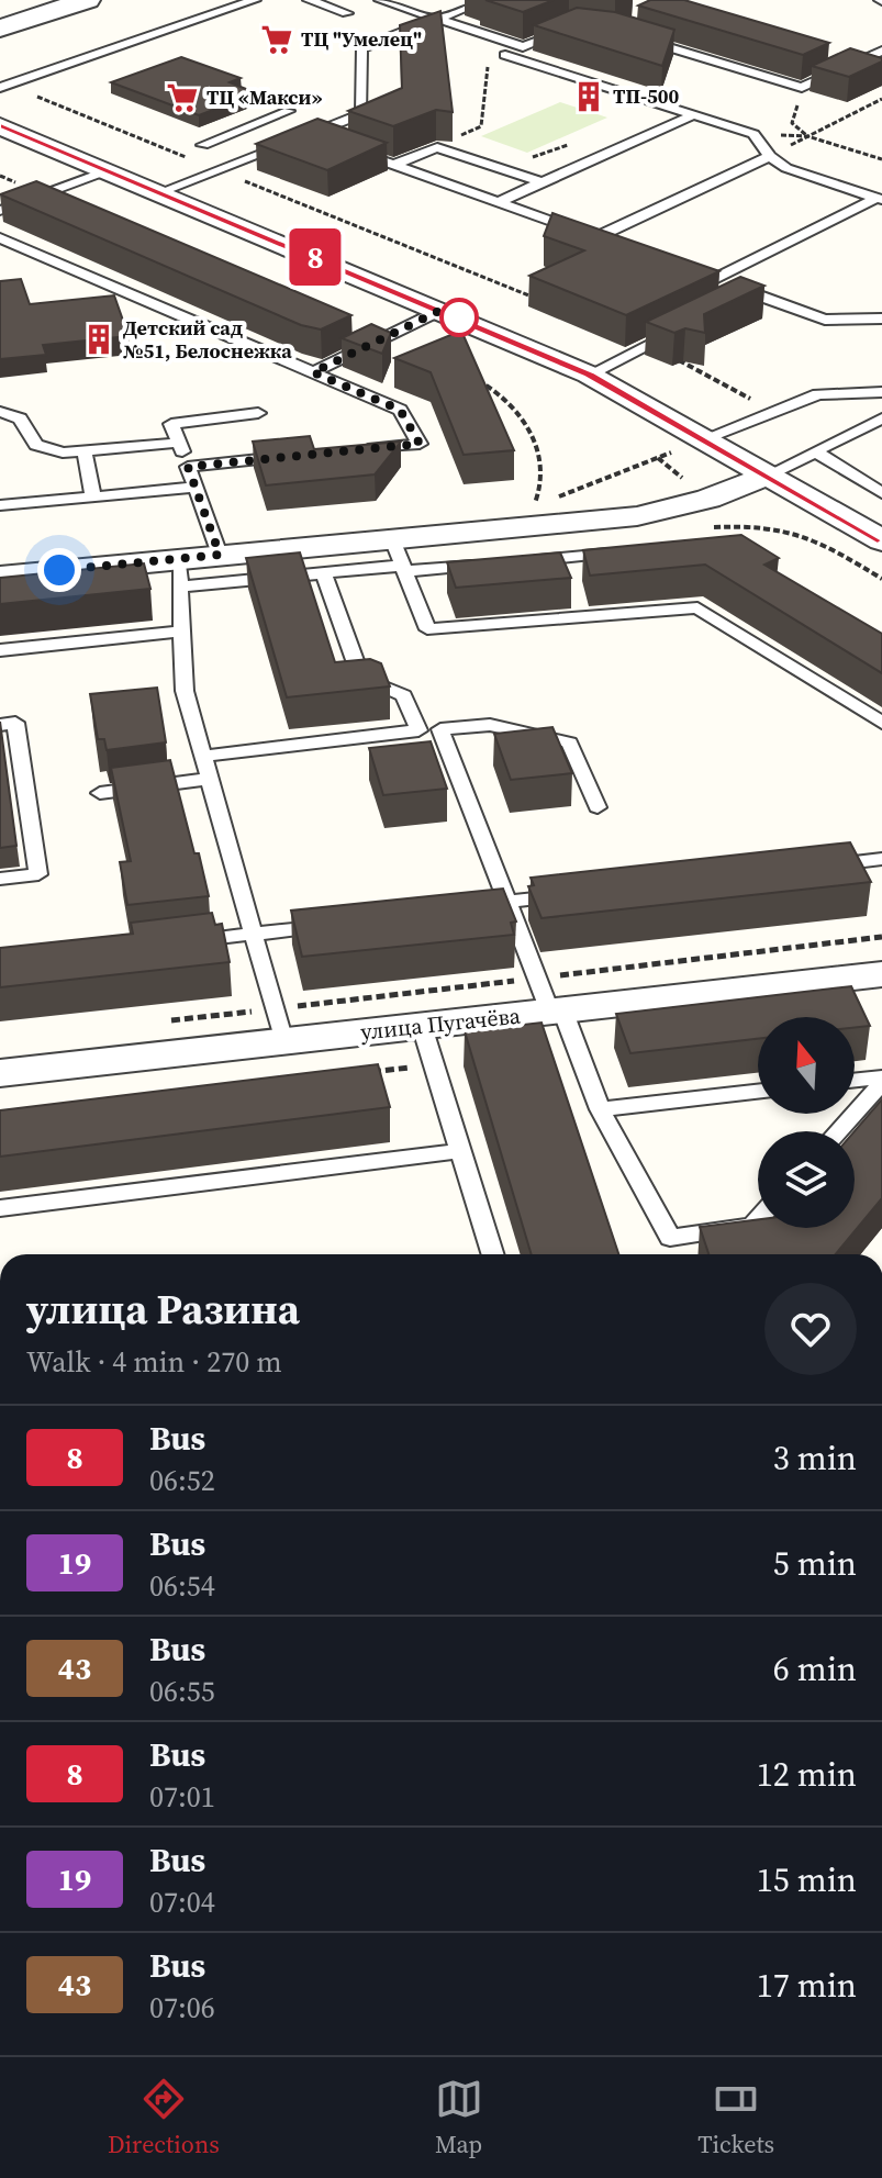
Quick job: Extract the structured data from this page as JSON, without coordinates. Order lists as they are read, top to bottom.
{
  "streets": {
    "street": ["улица Пугачёва"]
  },
  "places": {
    "supermarket": ["ТЦ \"Умелец\"", "ТЦ «Макси»"],
    "building": ["ТП-500", "Детский сад №51, Белоснежка"]
  },
  "lines": ["bus line 8"],
  "north": "top",
  "page": {
    "on_map": "8",
    "heading": ["улица Разина", "Walk · 4 min · 270 m"],
    "list": [
      {
        "mark": "8",
        "name": "Bus",
        "note": "06:52",
        "value": "3 min"
      },
      {
        "mark": "19",
        "name": "Bus",
        "note": "06:54",
        "value": "5 min"
      },
      {
        "mark": "43",
        "name": "Bus",
        "note": "06:55",
        "value": "6 min"
      },
      {
        "mark": "8",
        "name": "Bus",
        "note": "07:01",
        "value": "12 min"
      },
      {
        "mark": "19",
        "name": "Bus",
        "note": "07:04",
        "value": "15 min"
      },
      {
        "mark": "43",
        "name": "Bus",
        "note": "07:06",
        "value": "17 min"
      }
    ],
    "tabs": ["Directions", "Map", "Tickets"]
  }
}
